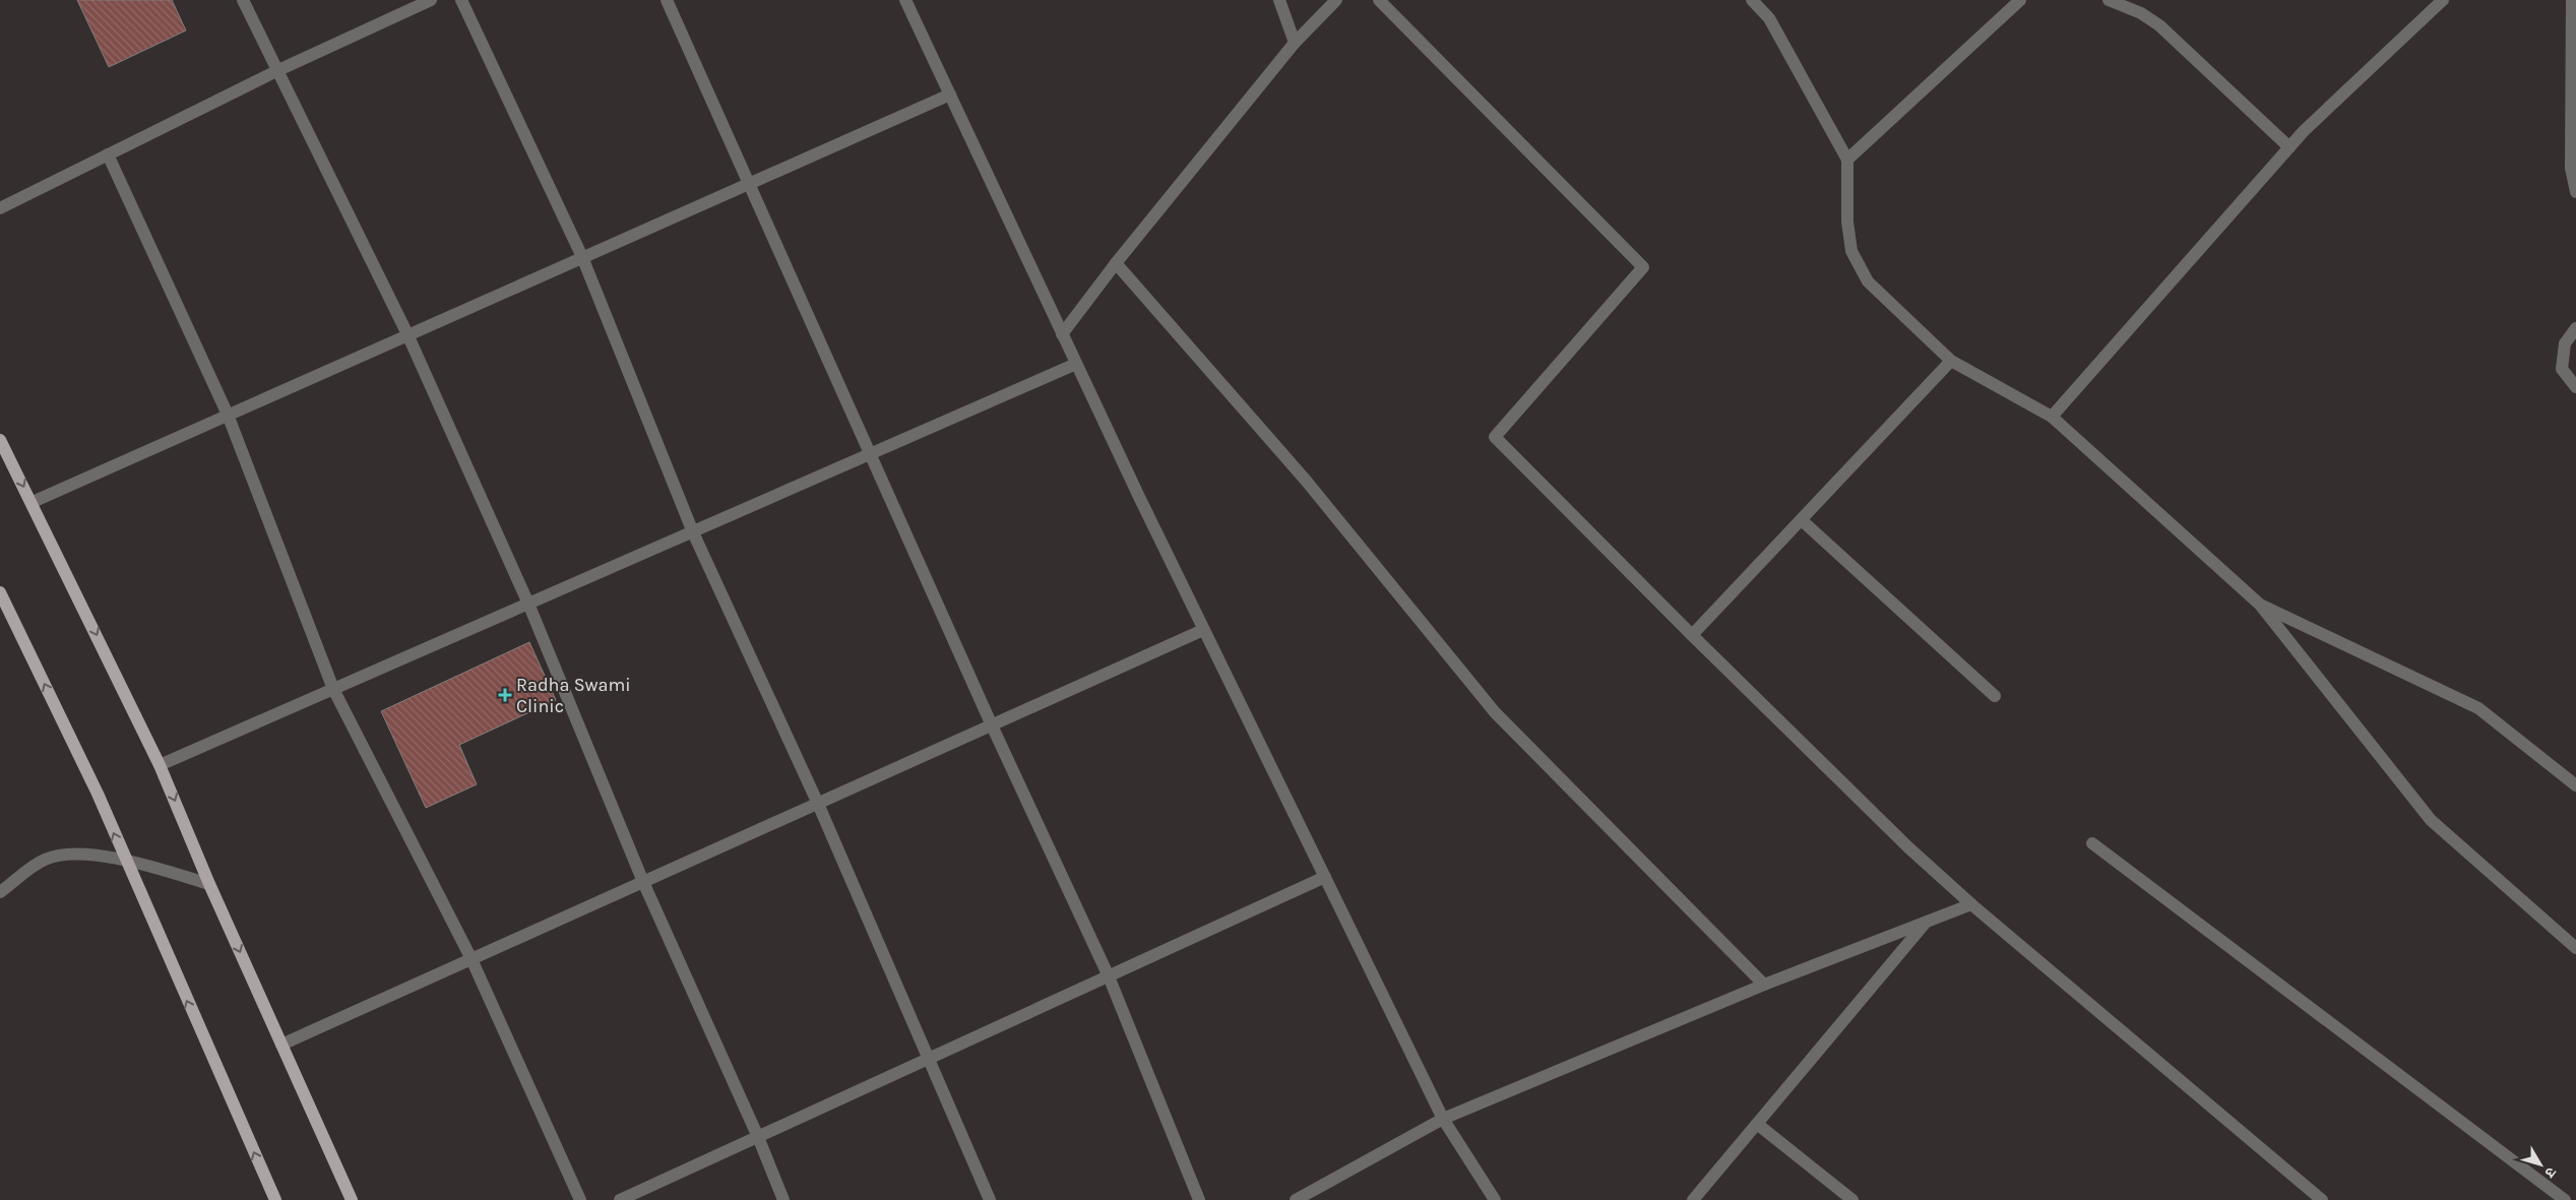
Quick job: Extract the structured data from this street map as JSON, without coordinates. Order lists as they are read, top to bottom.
{
  "places": {
    "health": ["Radha Swami Clinic"]
  },
  "north": "bottom right"
}
